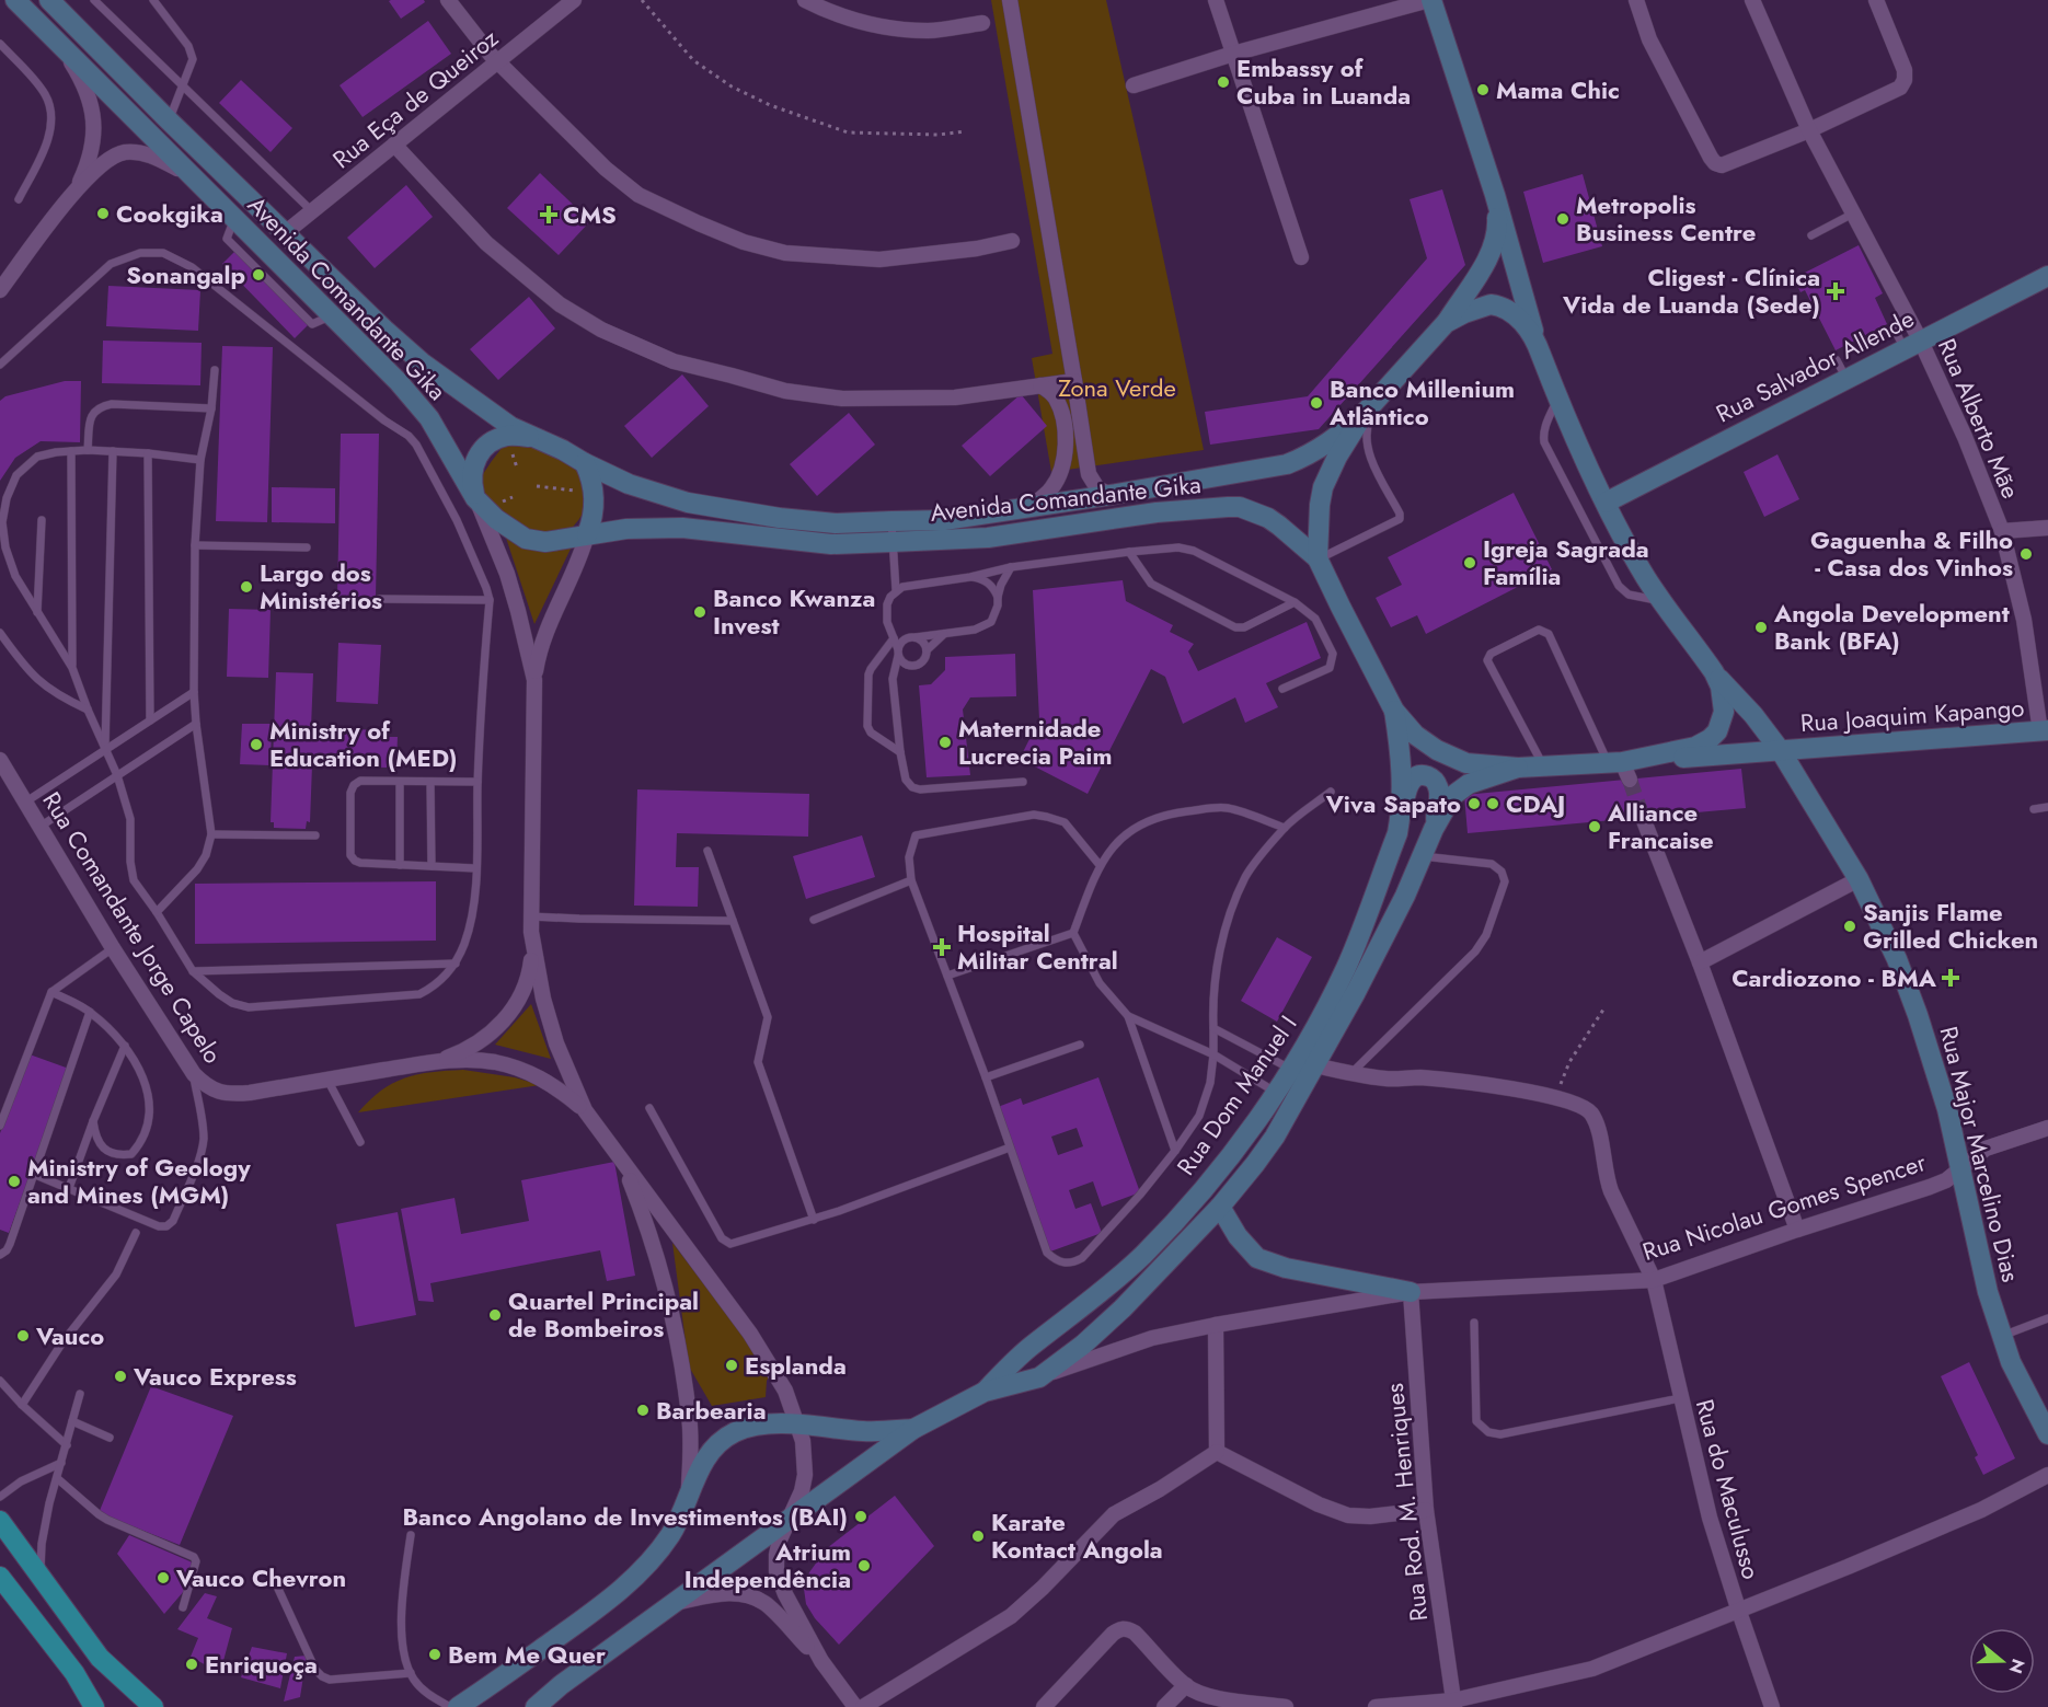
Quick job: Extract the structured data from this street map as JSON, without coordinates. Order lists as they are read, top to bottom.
{
  "streets": {
    "street": [
      "Rua Eça de Queiroz",
      "Avenida Comandante Gika",
      "Rua Salvador Allende",
      "Rua Alberto Mãe",
      "Rua Joaquim Kapango",
      "Rua Comandante Jorge Capelo",
      "Rua Dom Manuel I",
      "Rua Major Marcelino Dias",
      "Rua Nicolau Gomes Spencer",
      "Rua do Maculusso",
      "Rua Rod. M. Henriques"
    ]
  },
  "crossings": [
    ["Rua Eça de Queiroz", "Avenida Comandante Gika"],
    ["Rua Salvador Allende", "Rua Alberto Mãe"],
    ["Rua Alberto Mãe", "Rua Joaquim Kapango"],
    ["Rua Joaquim Kapango", "Rua Major Marcelino Dias"],
    ["Rua Dom Manuel I", "Rua Nicolau Gomes Spencer"],
    ["Rua Major Marcelino Dias", "Rua Nicolau Gomes Spencer"],
    ["Rua Nicolau Gomes Spencer", "Rua do Maculusso"],
    ["Rua Nicolau Gomes Spencer", "Rua Rod. M. Henriques"]
  ],
  "parks": ["Zona Verde"],
  "places": {
    "other": [
      "Embassy of Cuba in Luanda",
      "Mama Chic",
      "Cookgika",
      "Metropolis Business Centre",
      "Sonangalp",
      "Banco Millenium Atlântico",
      "Gaguenha & Filho - Casa dos Vinhos",
      "Igreja Sagrada Família",
      "Largo dos Ministérios",
      "Banco Kwanza Invest",
      "Angola Development Bank (BFA)",
      "Maternidade Lucrecia Paim",
      "Ministry of Education (MED)",
      "Viva Sapato",
      "CDAJ",
      "Alliance Francaise",
      "Sanjis Flame Grilled Chicken",
      "Ministry of Geology and Mines (MGM)",
      "Quartel Principal de Bombeiros",
      "Vauco",
      "Esplanda",
      "Vauco Express",
      "Barbearia",
      "Banco Angolano de Investimentos (BAI)",
      "Karate Kontact Angola",
      "Atrium Independência",
      "Vauco Chevron",
      "Bem Me Quer",
      "Enriquoça"
    ],
    "health": [
      "CMS",
      "Cligest - Clínica Vida de Luanda (Sede)",
      "Hospital Militar Central",
      "Cardiozono - BMA"
    ]
  },
  "north": "right"
}
